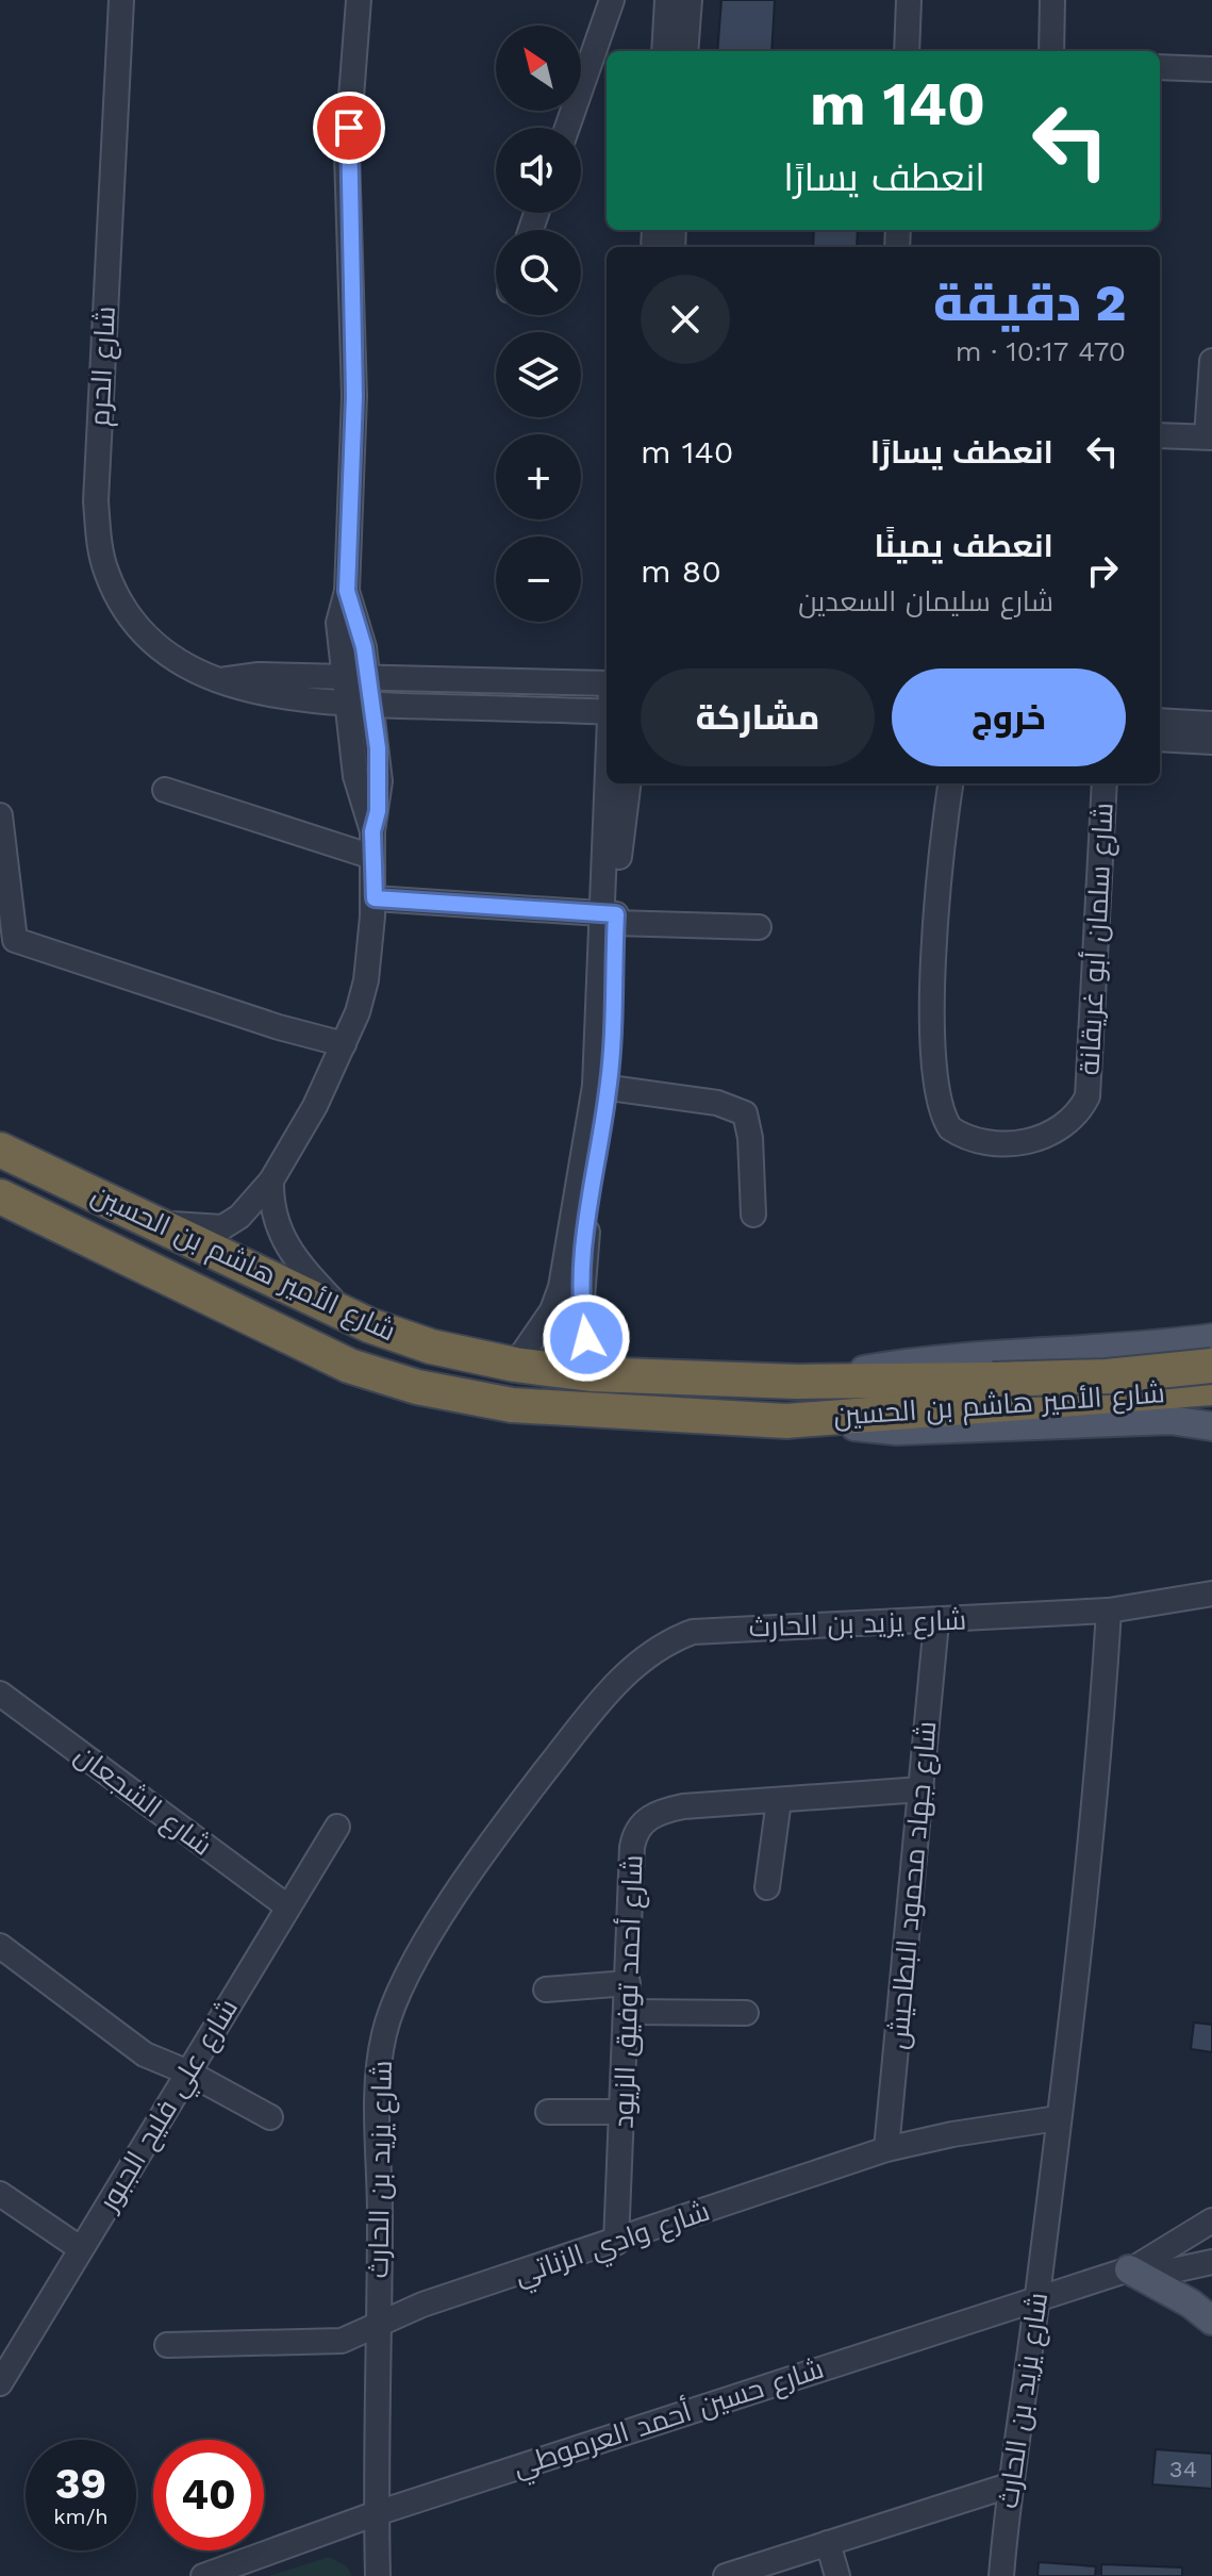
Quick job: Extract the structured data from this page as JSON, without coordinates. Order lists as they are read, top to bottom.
{
  "streets": {
    "highway": ["شارع الأمير هاشم بن الحسين"],
    "street": [
      "شارع الحرم",
      "شارع سلمان أبو غريقانة",
      "شارع يزيد بن الحارث",
      "شارع الشجعان",
      "شارع جهاد محمود البطاحيش",
      "شارع أحمد توفيق الزيود",
      "شارع علي فليح الجبور",
      "شارع وادي الزناتي",
      "شارع حسين أحمد العرموطي"
    ]
  },
  "crossings": [
    ["شارع يزيد بن الحارث", "شارع جهاد محمود البطاحيش"],
    ["شارع يزيد بن الحارث", "شارع وادي الزناتي"],
    ["شارع يزيد بن الحارث", "شارع حسين أحمد العرموطي"],
    ["شارع الشجعان", "شارع علي فليح الجبور"],
    ["شارع جهاد محمود البطاحيش", "شارع أحمد توفيق الزيود"],
    ["شارع جهاد محمود البطاحيش", "شارع وادي الزناتي"],
    ["شارع أحمد توفيق الزيود", "شارع وادي الزناتي"]
  ],
  "house_numbers": ["34"],
  "north": "top left",
  "page": {
    "map_buttons": ["+", "−"],
    "turn": ["140 m", "انعطف يسارًا"],
    "heading": ["2 دقيقة", "470 m · 10:17"],
    "list": [
      {
        "name": "انعطف يسارًا",
        "value": "140 m"
      },
      {
        "name": "انعطف يمينًا",
        "note": "شارع سليمان السعدين",
        "value": "80 m"
      }
    ],
    "buttons": ["خروج", "مشاركة"],
    "speed": "39 km/h",
    "limit": "40"
  }
}
